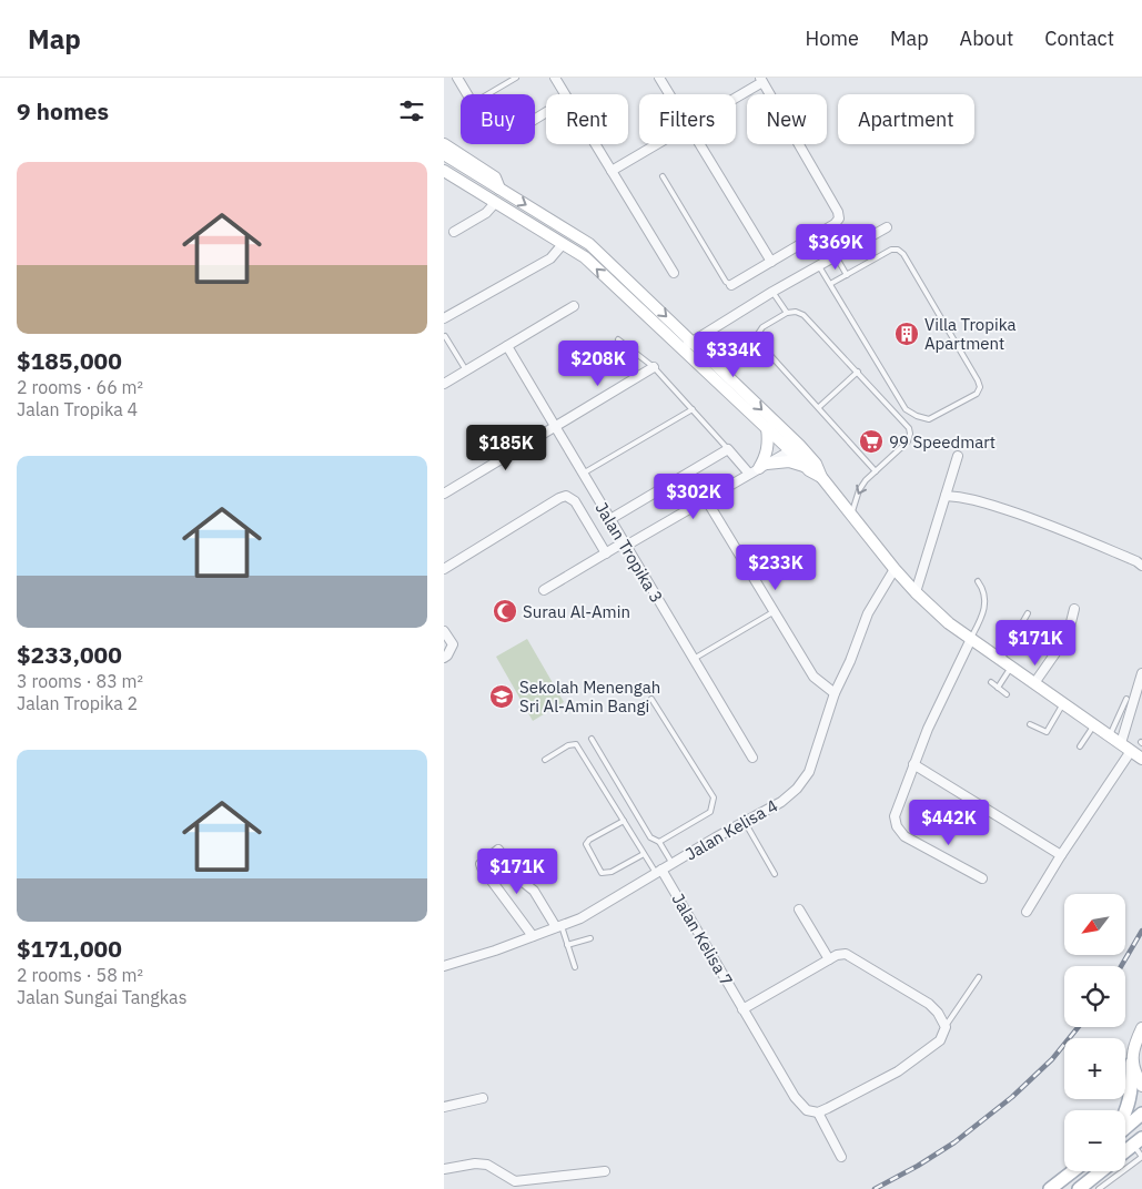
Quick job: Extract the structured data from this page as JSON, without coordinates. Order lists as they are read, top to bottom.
{
  "streets": {
    "street": ["Jalan Tropika 3", "Jalan Kelisa 4", "Jalan Kelisa 7"]
  },
  "crossings": [
    ["Jalan Kelisa 4", "Jalan Kelisa 7"]
  ],
  "places": {
    "building": ["Villa Tropika Apartment"],
    "supermarket": ["99 Speedmart"],
    "mosque": ["Surau Al-Amin"],
    "school or university": ["Sekolah Menengah Sri Al-Amin Bangi"]
  },
  "north": "bottom left",
  "page": {
    "header": "Map",
    "nav": [
      "Home",
      "Map",
      "About",
      "Contact"
    ],
    "heading": "9 homes",
    "chip": [
      "Buy",
      "Rent",
      "Filters",
      "New",
      "Apartment"
    ],
    "list": [
      {
        "name": "$185,000",
        "note": "2 rooms · 66 m² · Jalan Tropika 4"
      },
      {
        "name": "$233,000",
        "note": "3 rooms · 83 m² · Jalan Tropika 2"
      },
      {
        "name": "$171,000",
        "note": "2 rooms · 58 m² · Jalan Sungai Tangkas"
      }
    ],
    "price": [
      "$369K",
      "$334K",
      "$208K",
      "$185K",
      "$302K",
      "$233K",
      "$171K",
      "$442K",
      "$171K"
    ],
    "map_buttons": ["+", "−"]
  }
}
